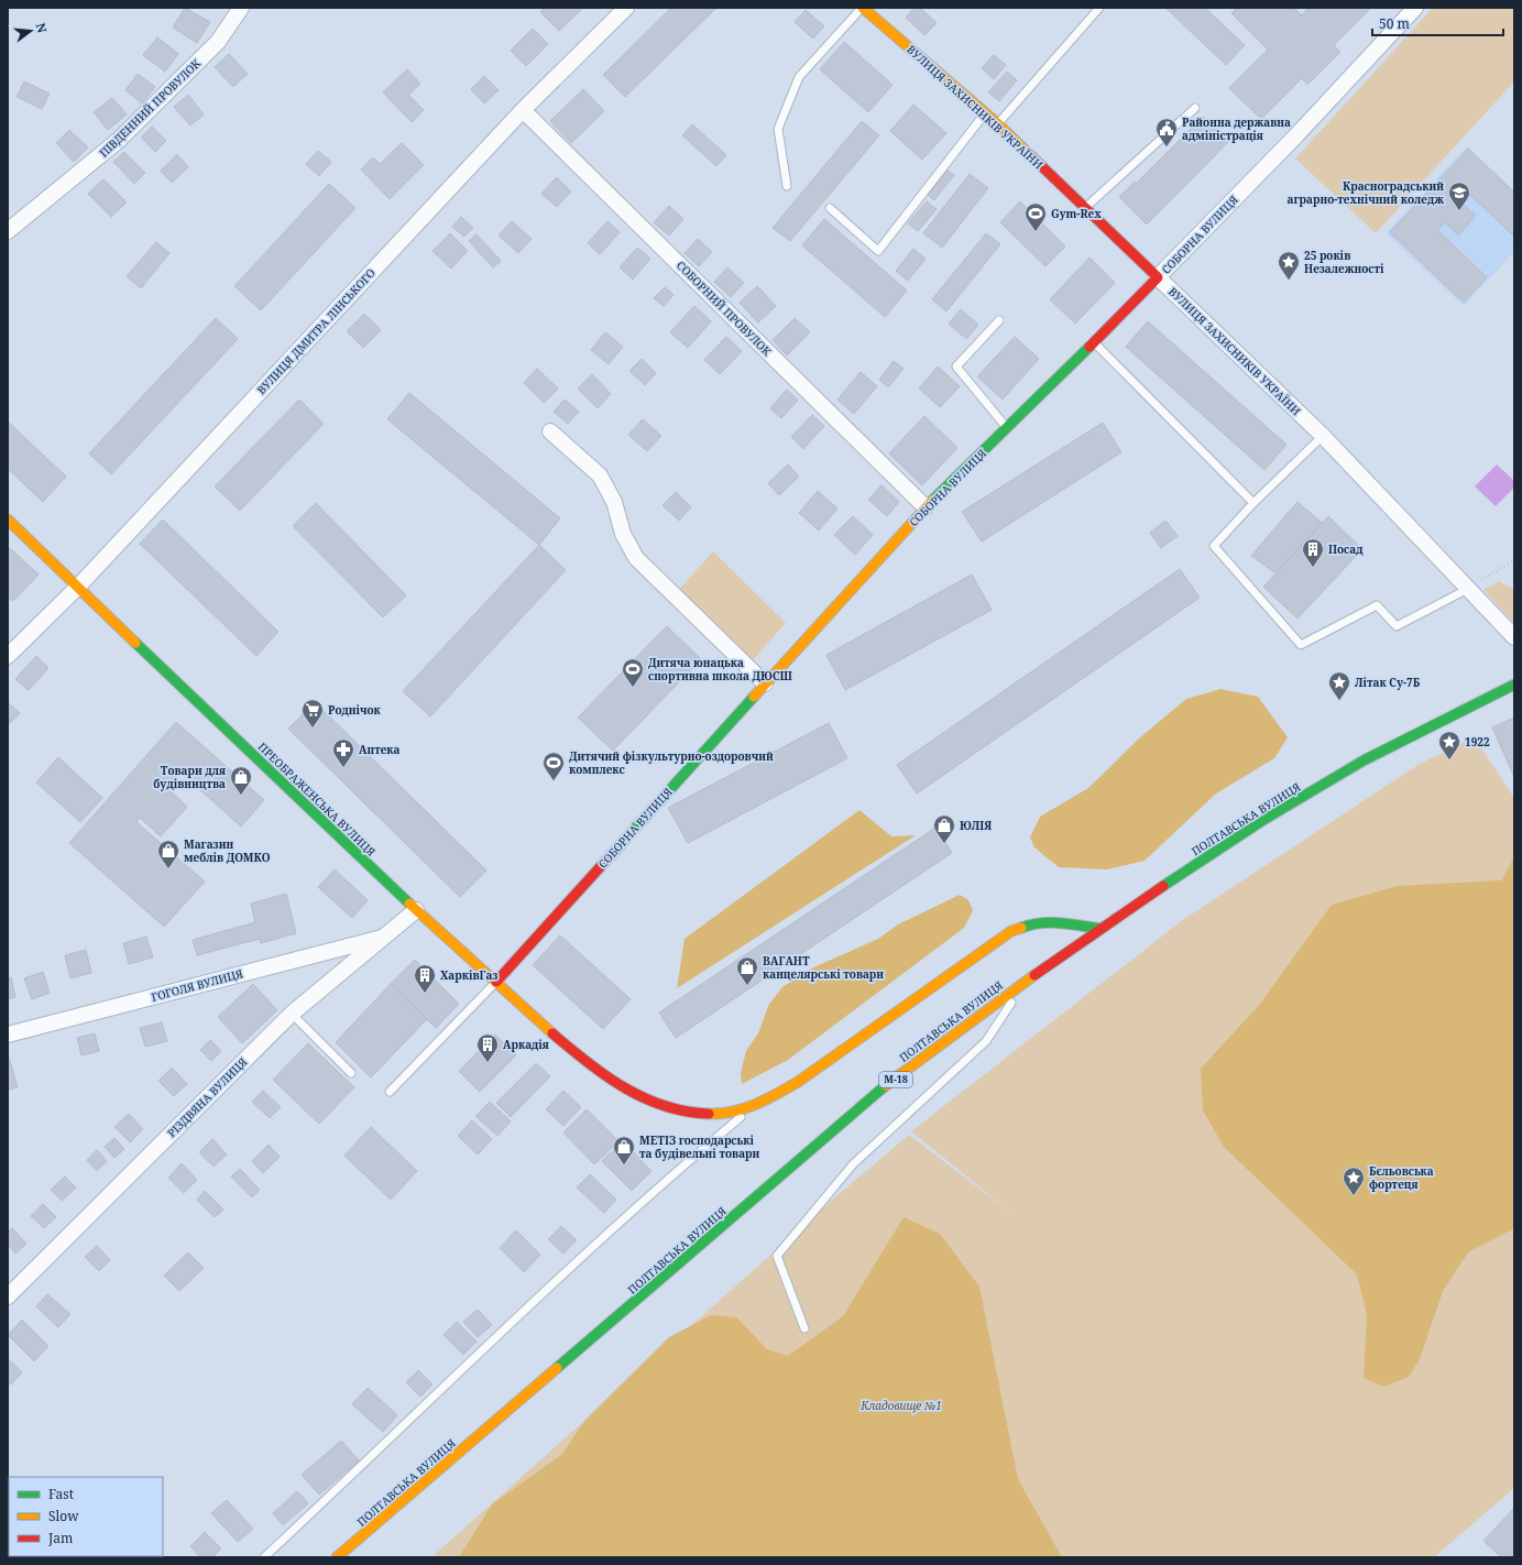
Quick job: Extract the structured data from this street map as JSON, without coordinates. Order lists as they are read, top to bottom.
{
  "streets": {
    "main road": [
      "ВУЛИЦЯ ЗАХИСНИКІВ УКРАЇНИ",
      "СОБОРНА ВУЛИЦЯ",
      "ПРЕОБРАЖЕНСЬКА ВУЛИЦЯ",
      "ПОЛТАВСЬКА ВУЛИЦЯ",
      "М-18"
    ],
    "street": [
      "ПІВДЕННИЙ ПРОВУЛОК",
      "СОБОРНИЙ ПРОВУЛОК",
      "ВУЛИЦЯ ДМИТРА ЛІНСЬКОГО",
      "ГОГОЛЯ ВУЛИЦЯ",
      "РІЗДВЯНА ВУЛИЦЯ"
    ]
  },
  "crossings": [
    ["ВУЛИЦЯ ЗАХИСНИКІВ УКРАЇНИ", "СОБОРНА ВУЛИЦЯ"],
    ["СОБОРНА ВУЛИЦЯ", "СОБОРНИЙ ПРОВУЛОК"],
    ["СОБОРНА ВУЛИЦЯ", "ПРЕОБРАЖЕНСЬКА ВУЛИЦЯ"],
    ["СОБОРНИЙ ПРОВУЛОК", "ВУЛИЦЯ ДМИТРА ЛІНСЬКОГО"],
    ["ВУЛИЦЯ ДМИТРА ЛІНСЬКОГО", "ПРЕОБРАЖЕНСЬКА ВУЛИЦЯ"],
    ["ПРЕОБРАЖЕНСЬКА ВУЛИЦЯ", "ПОЛТАВСЬКА ВУЛИЦЯ"],
    ["ПРЕОБРАЖЕНСЬКА ВУЛИЦЯ", "РІЗДВЯНА ВУЛИЦЯ"],
    ["ГОГОЛЯ ВУЛИЦЯ", "РІЗДВЯНА ВУЛИЦЯ"]
  ],
  "parks": ["Кладовище №1"],
  "places": {
    "public building": ["Районна державна адміністрація"],
    "school or university": ["Красноградський аграрно-технічний коледж"],
    "sports": ["Gym-Rex", "Дитяча юнацька спортивна школа ДЮСШ", "Дитячий фізкультурно-оздоровчий комплекс"],
    "place": [
      "25 років Незалежності",
      "Літак Су-7Б",
      "1922",
      "Бєльовська фортеця"
    ],
    "building": ["Посад", "ХарківГаз", "Аркадія"],
    "supermarket": ["Роднічок"],
    "pharmacy": ["Аптека"],
    "shop": [
      "Товари для будівництва",
      "ЮЛІЯ",
      "Магазин меблів ДОМКО",
      "ВАГАНТ канцелярські товари",
      "МЕТІЗ господарські та будівельні товари"
    ]
  },
  "legend": ["Fast", "Slow", "Jam"],
  "scale_bar": "50 m",
  "north": "right"
}
